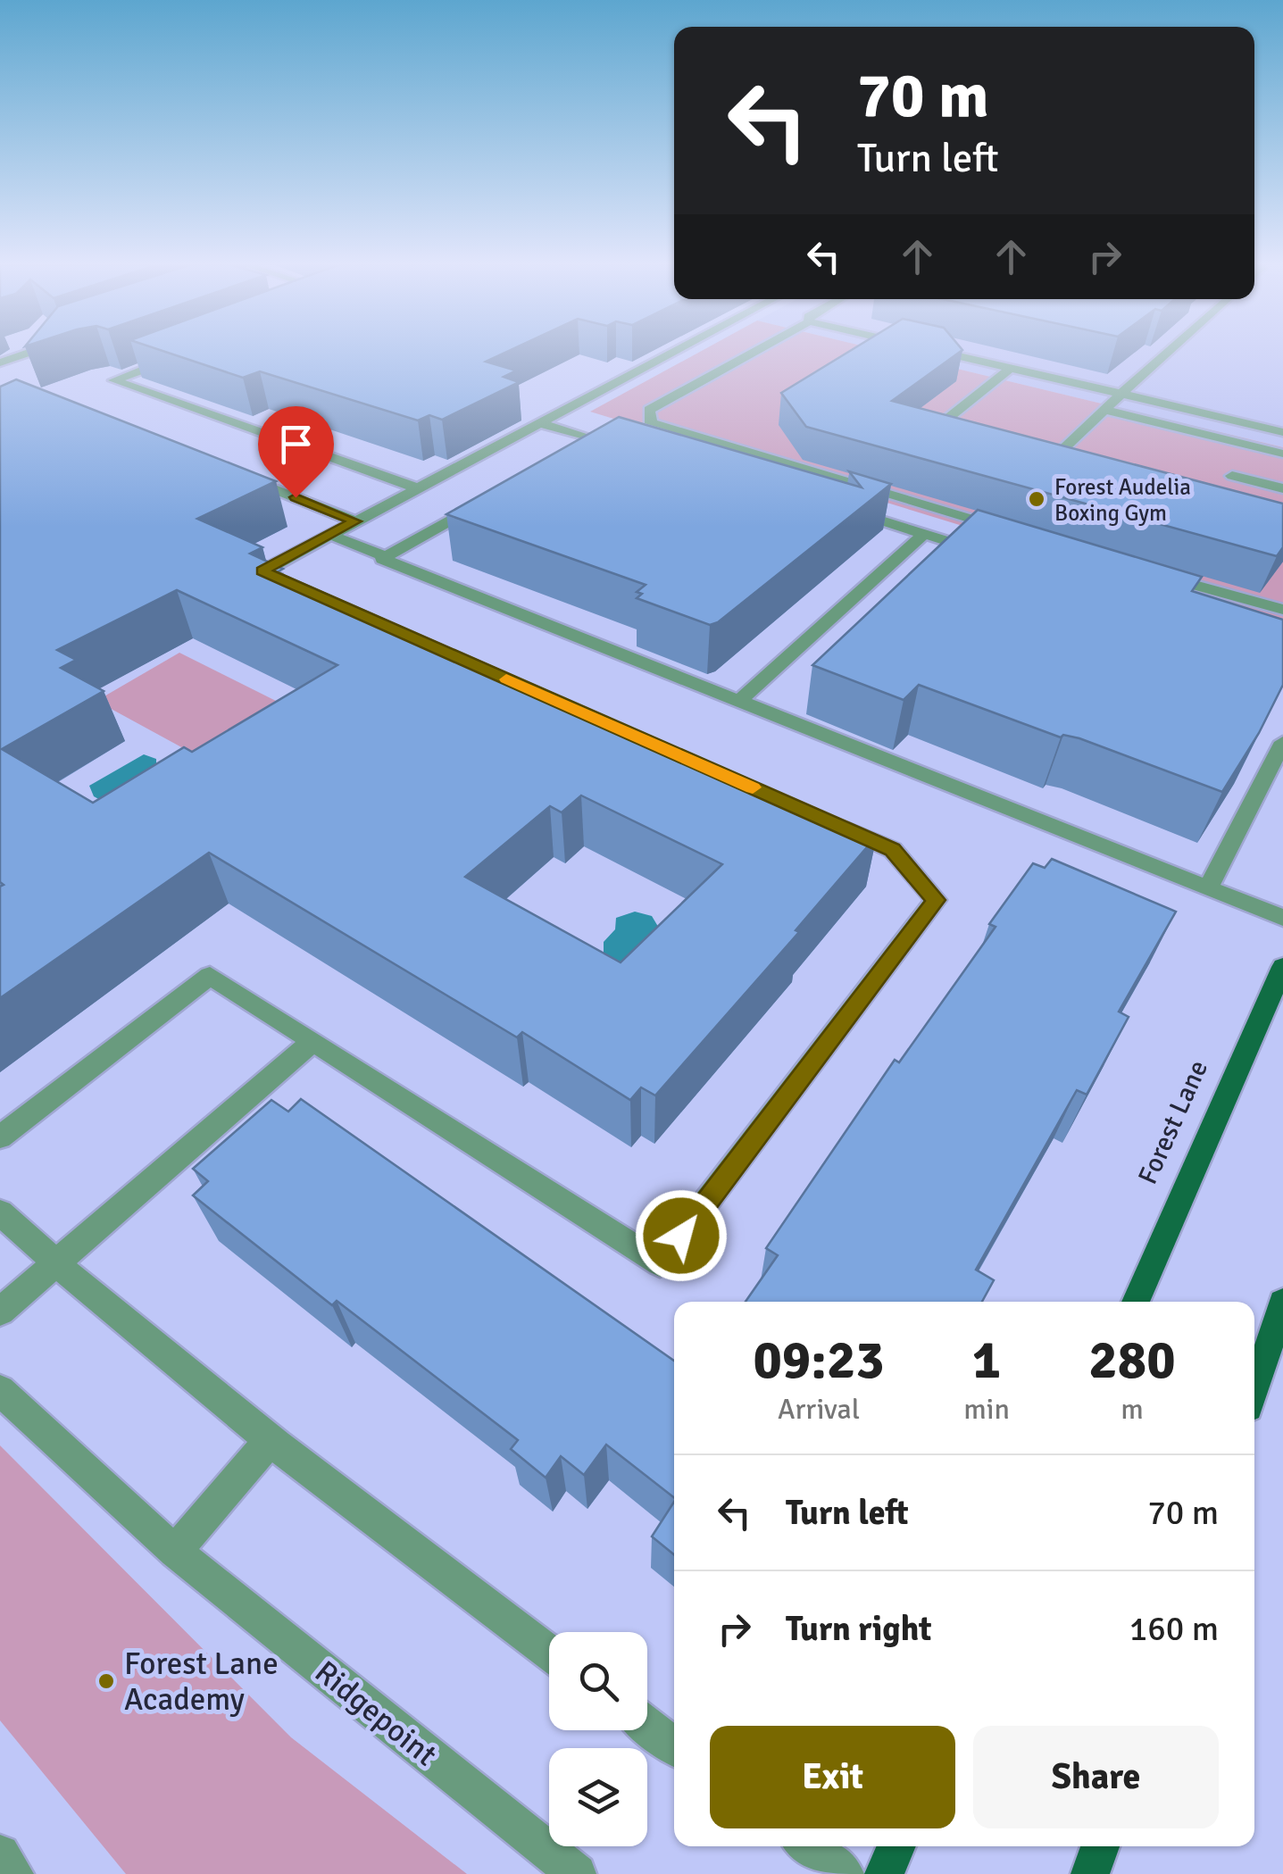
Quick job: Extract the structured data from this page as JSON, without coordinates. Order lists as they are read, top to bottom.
{
  "streets": {
    "main road": ["Forest Lane"],
    "street": ["Ridgepoint"]
  },
  "places": ["Forest Audelia Boxing Gym", "Forest Lane Academy"],
  "page": {
    "turn": ["70 m", "Turn left"],
    "eta": [
      "09:23",
      "Arrival",
      "1",
      "min",
      "280",
      "m"
    ],
    "list": [
      {
        "name": "Turn left",
        "value": "70 m"
      },
      {
        "name": "Turn right",
        "value": "160 m"
      }
    ],
    "buttons": ["Exit", "Share"]
  }
}
